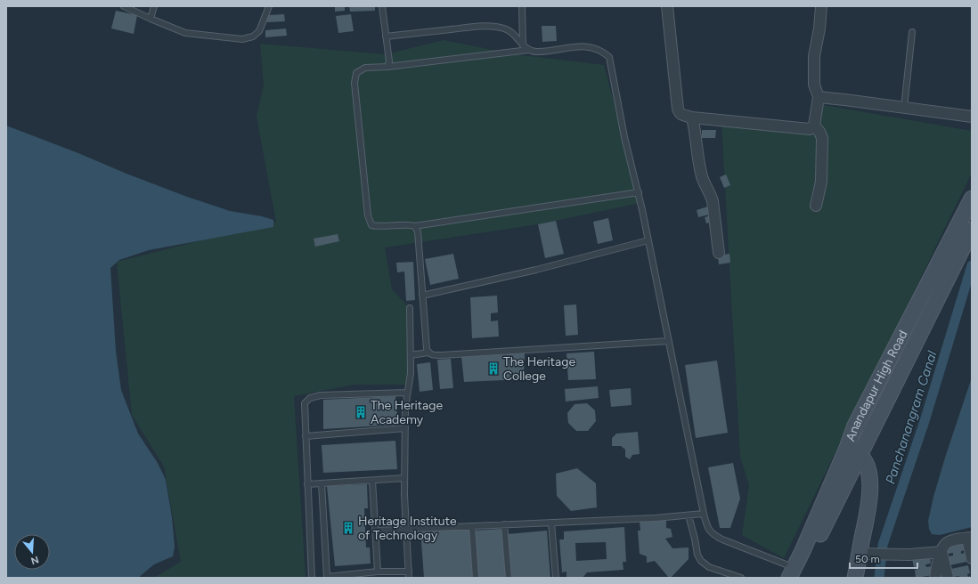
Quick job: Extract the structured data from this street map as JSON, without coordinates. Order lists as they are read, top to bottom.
{
  "streets": {
    "main road": ["Anandapur High Road"]
  },
  "water": ["Panchanangram Canal"],
  "places": {
    "building": ["The Heritage College", "The Heritage Academy", "Heritage Institute of Technology"]
  },
  "scale_bar": "50 m",
  "north": "bottom"
}
